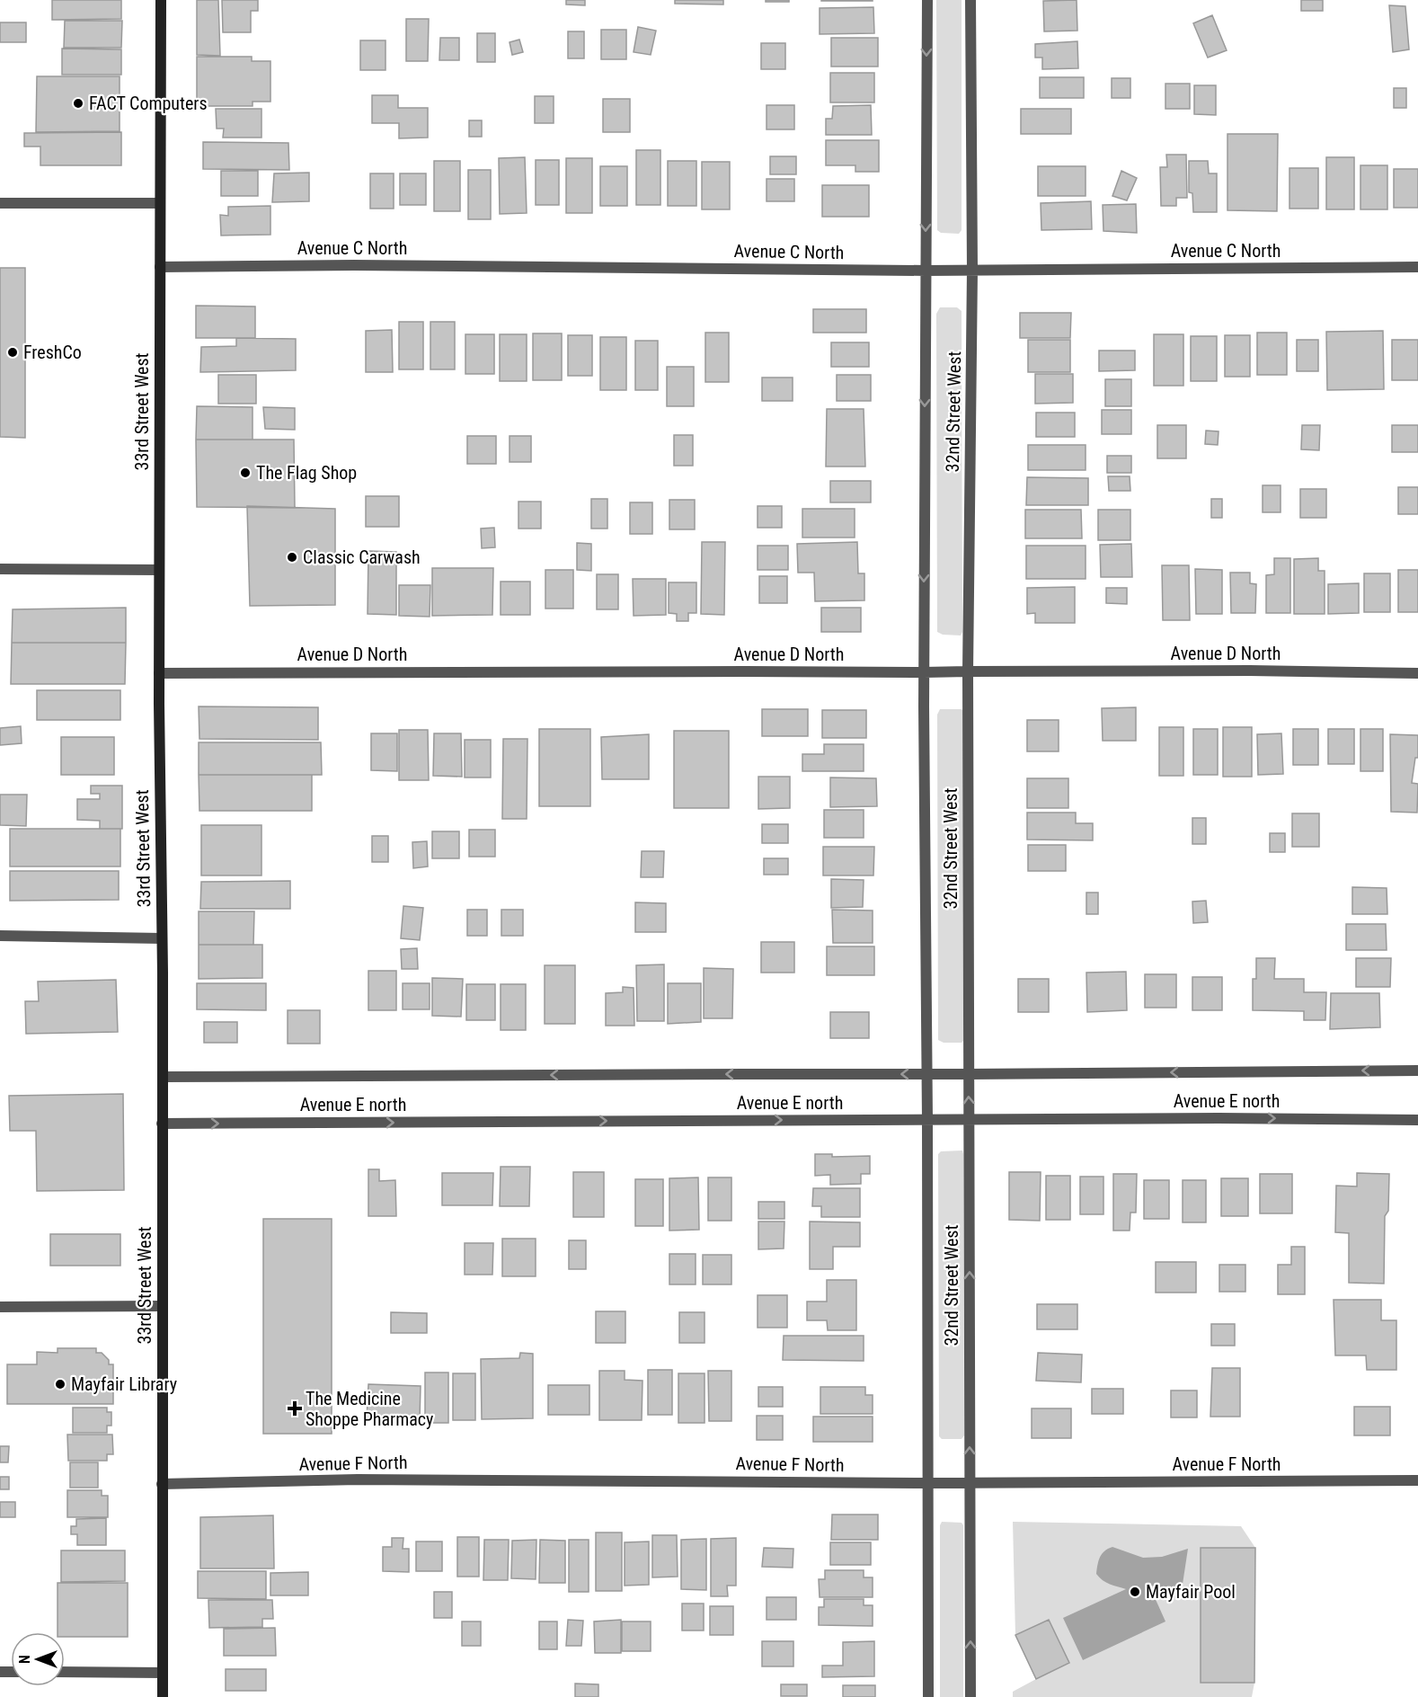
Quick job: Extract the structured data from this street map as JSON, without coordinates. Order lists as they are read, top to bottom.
{
  "streets": {
    "main road": ["33rd Street West"],
    "street": [
      "Avenue C North",
      "32nd Street West",
      "Avenue D North",
      "Avenue E north",
      "Avenue F North"
    ]
  },
  "crossings": [
    ["Avenue C North", "33rd Street West"],
    ["Avenue C North", "32nd Street West"],
    ["33rd Street West", "Avenue D North"],
    ["33rd Street West", "Avenue E north"],
    ["33rd Street West", "Avenue F North"],
    ["32nd Street West", "Avenue D North"],
    ["32nd Street West", "Avenue E north"],
    ["32nd Street West", "Avenue F North"]
  ],
  "places": {
    "other": [
      "FACT Computers",
      "FreshCo",
      "The Flag Shop",
      "Classic Carwash",
      "Mayfair Library",
      "Mayfair Pool"
    ],
    "health": ["The Medicine Shoppe Pharmacy"]
  },
  "north": "left"
}
